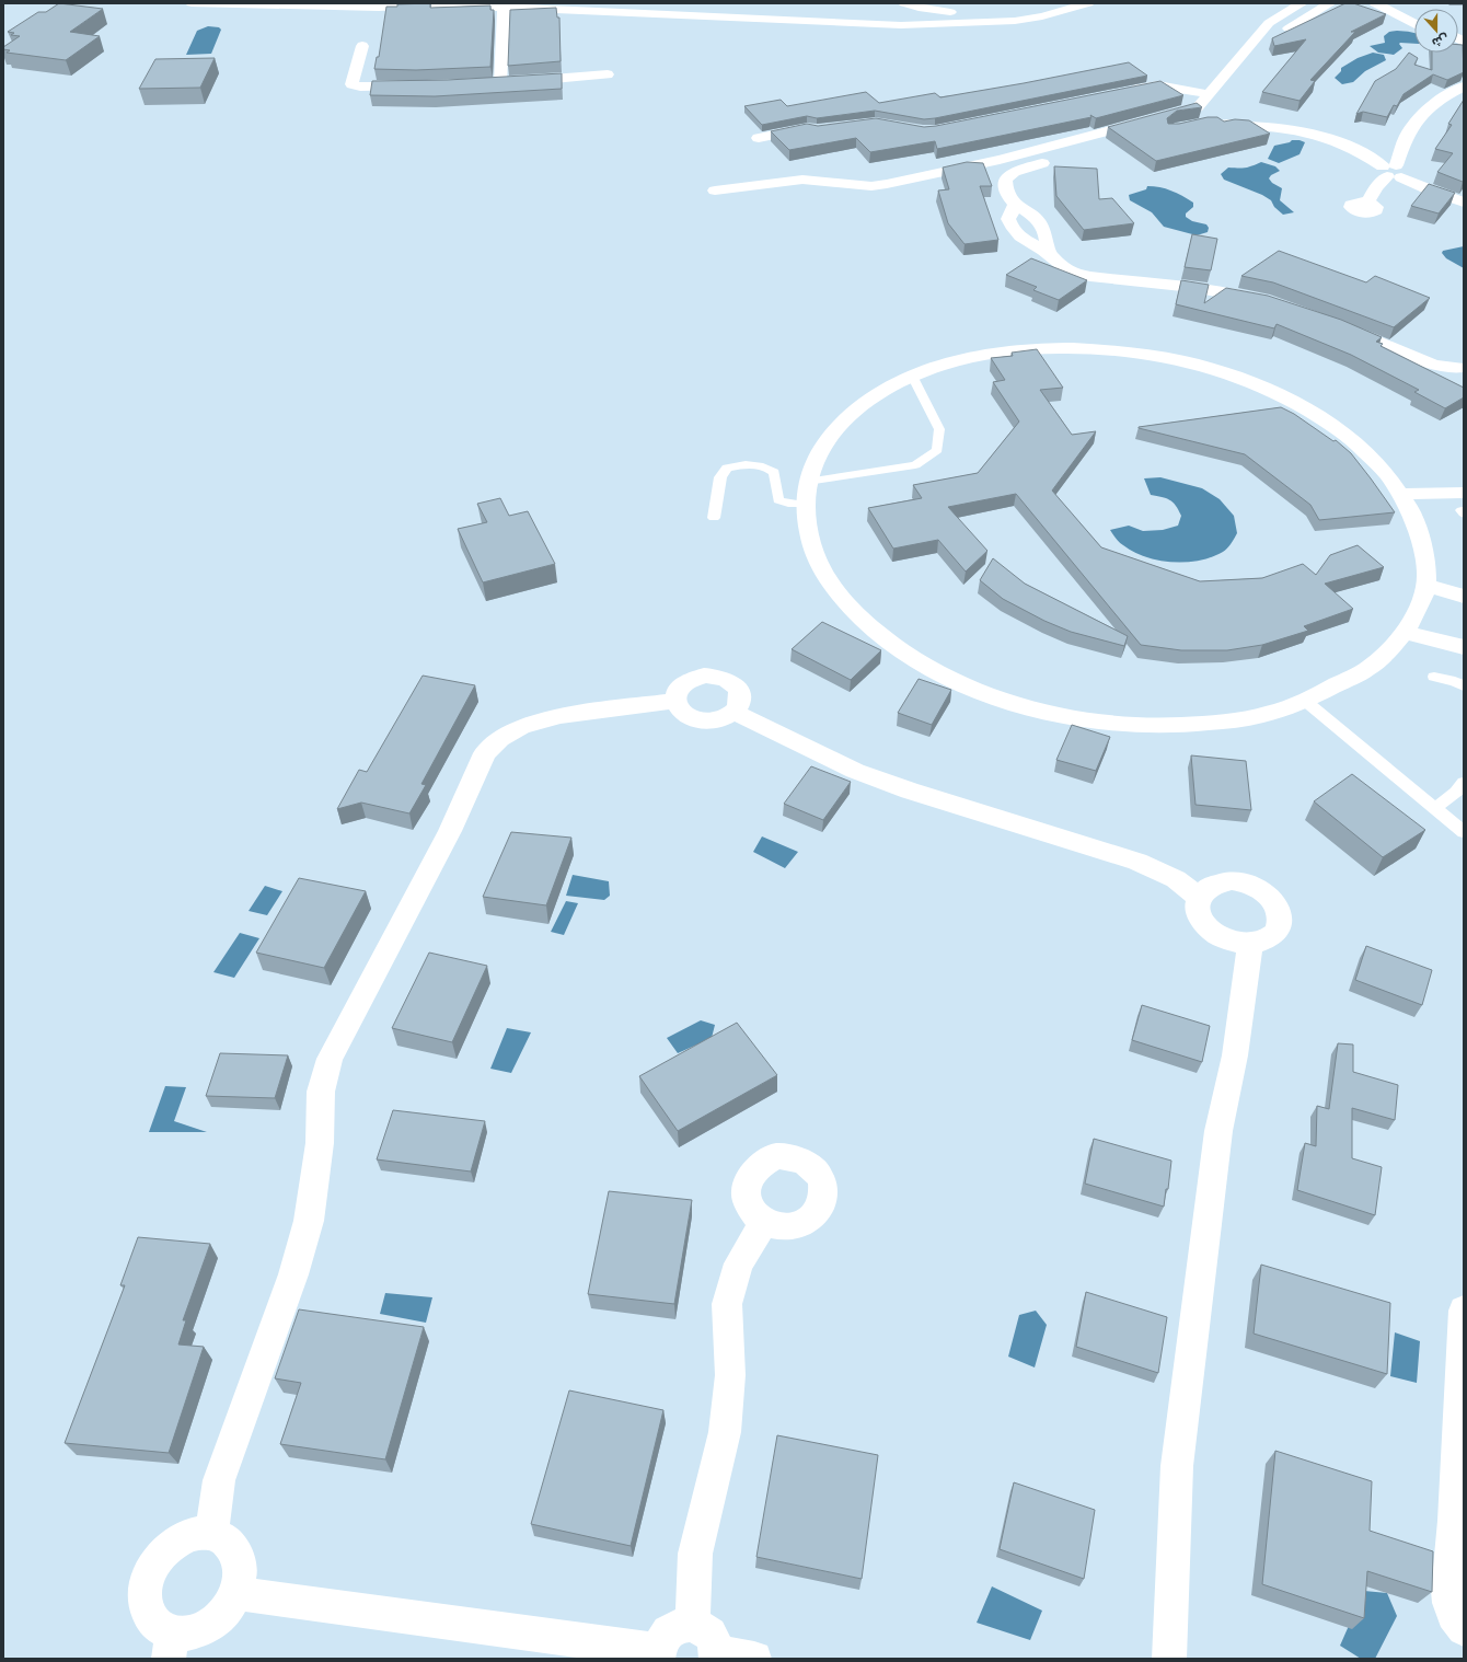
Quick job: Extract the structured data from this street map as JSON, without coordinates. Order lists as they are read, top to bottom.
{
  "north": "bottom"
}
